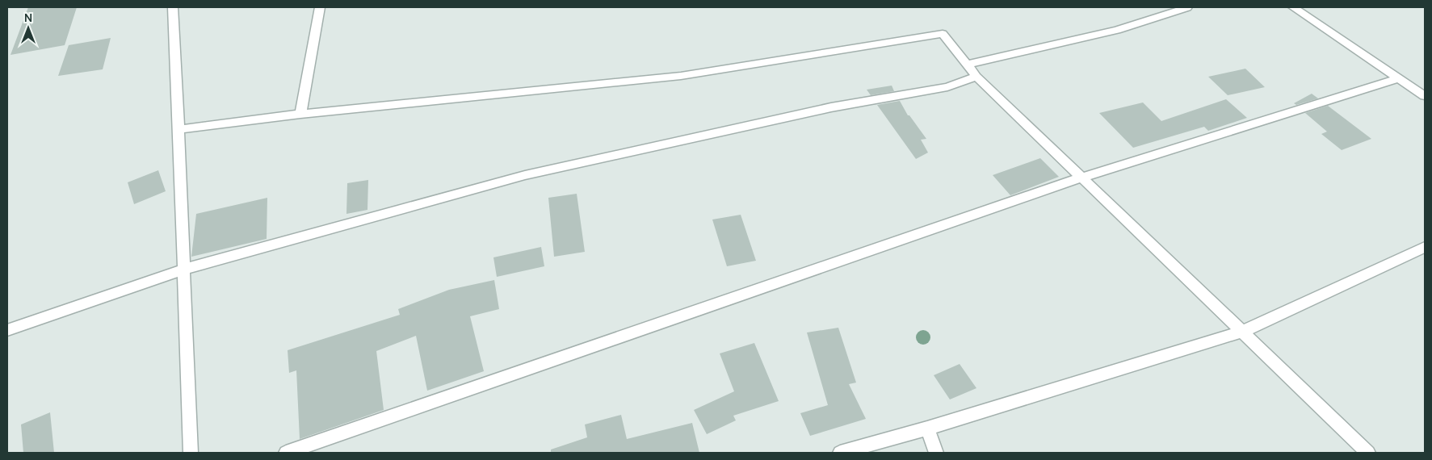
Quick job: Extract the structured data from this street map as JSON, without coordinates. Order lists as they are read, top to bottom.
{
  "north": "top"
}
